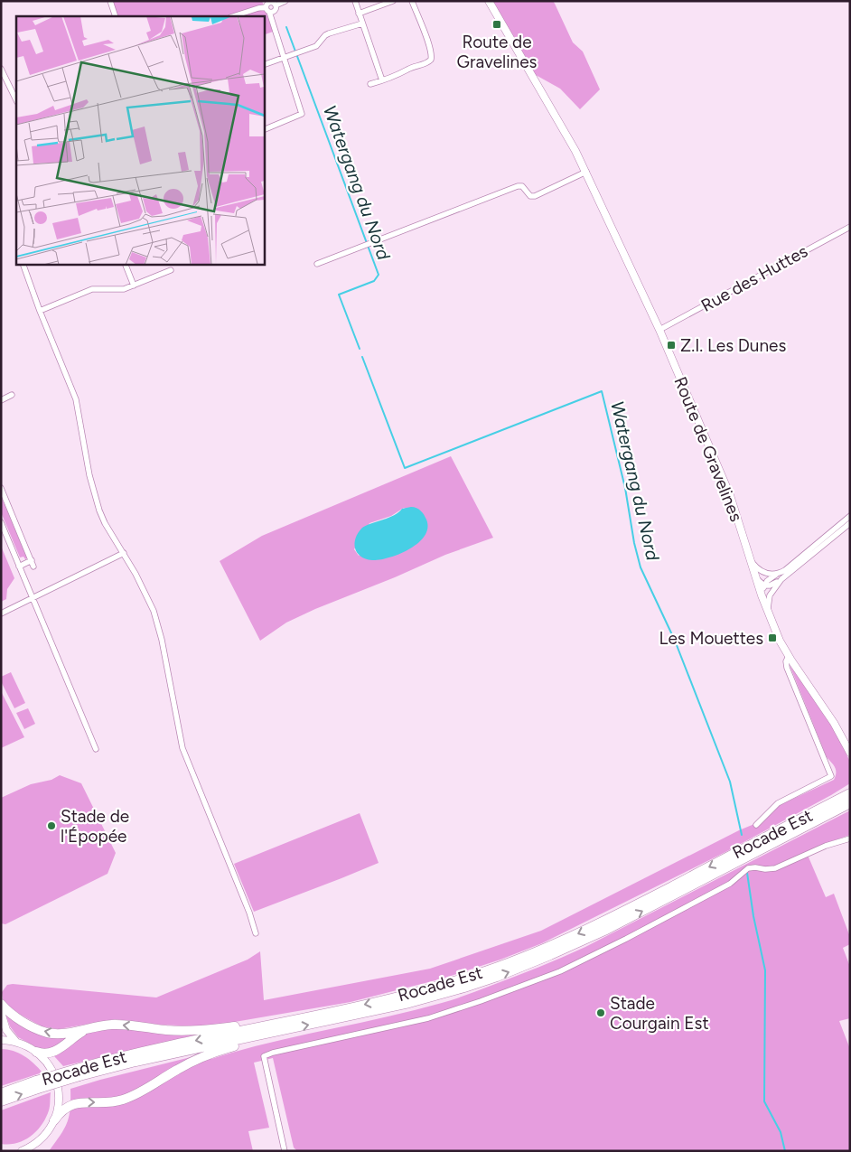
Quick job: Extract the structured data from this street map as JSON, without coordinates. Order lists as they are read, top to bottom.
{
  "streets": {
    "highway": ["Rocade Est"],
    "main road": ["Route de Gravelines"],
    "street": ["Rue des Huttes"]
  },
  "crossings": [
    ["Rue des Huttes", "Route de Gravelines"]
  ],
  "water": ["Watergang du Nord"],
  "places": {
    "transit": ["Route de Gravelines", "Z.I. Les Dunes", "Les Mouettes"],
    "other": ["Stade de l'Épopée", "Stade Courgain Est"]
  }
}
